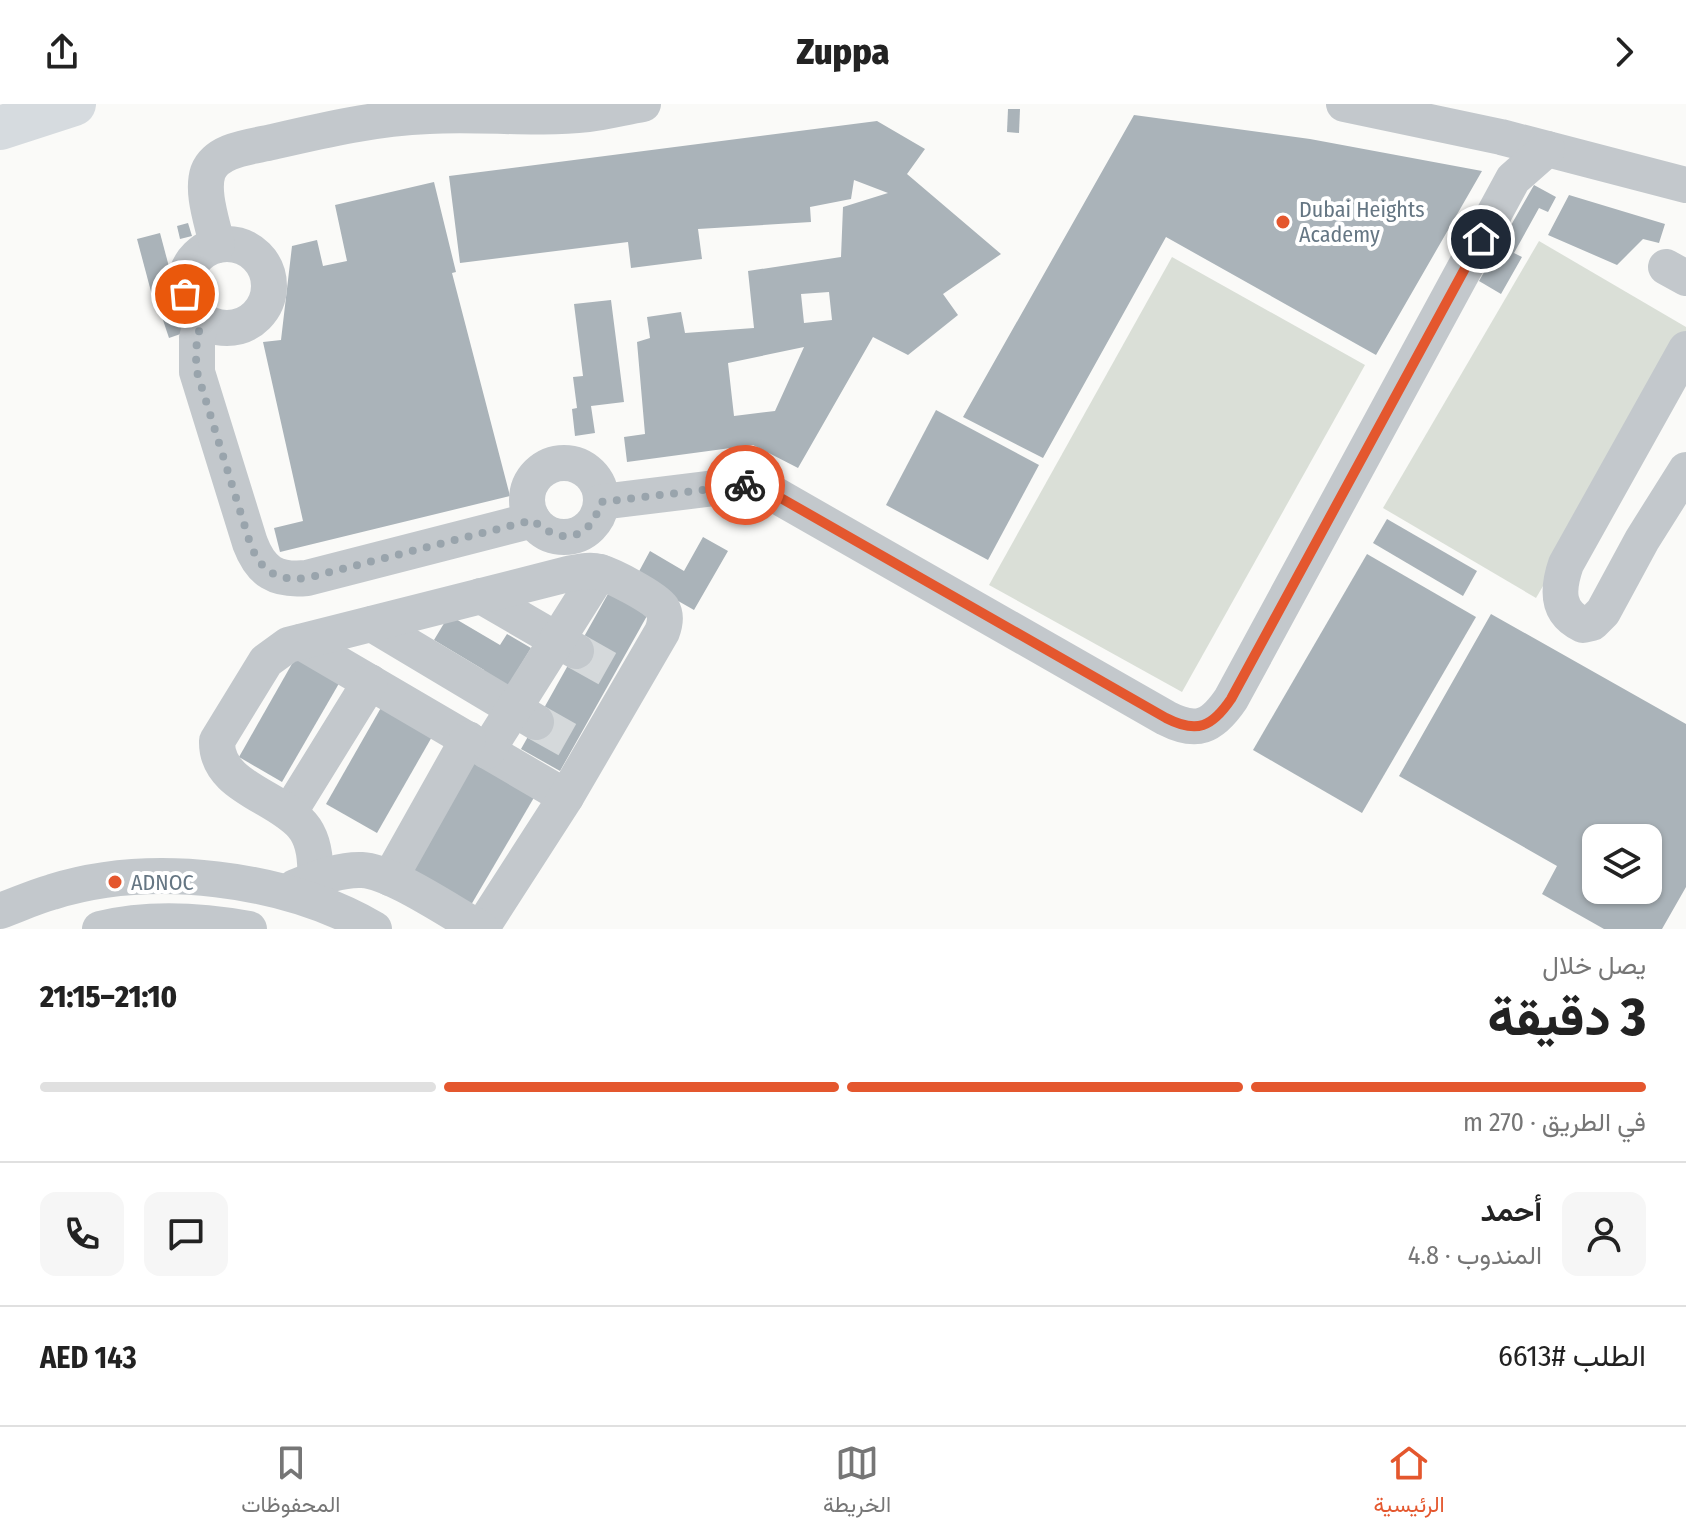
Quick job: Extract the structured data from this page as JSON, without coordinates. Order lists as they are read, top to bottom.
{
  "places": ["Dubai Heights Academy", "ADNOC"],
  "page": {
    "header": "Zuppa",
    "heading": ["3 دقيقة", "يصل خلال", "21:10–21:15"],
    "panel": [
      "أحمد",
      "المندوب · 4.8",
      "الطلب #6613",
      "AED 143"
    ],
    "bar": "في الطريق · 270 m",
    "tabs": ["الرئيسية", "الخريطة", "المحفوظات"]
  }
}
